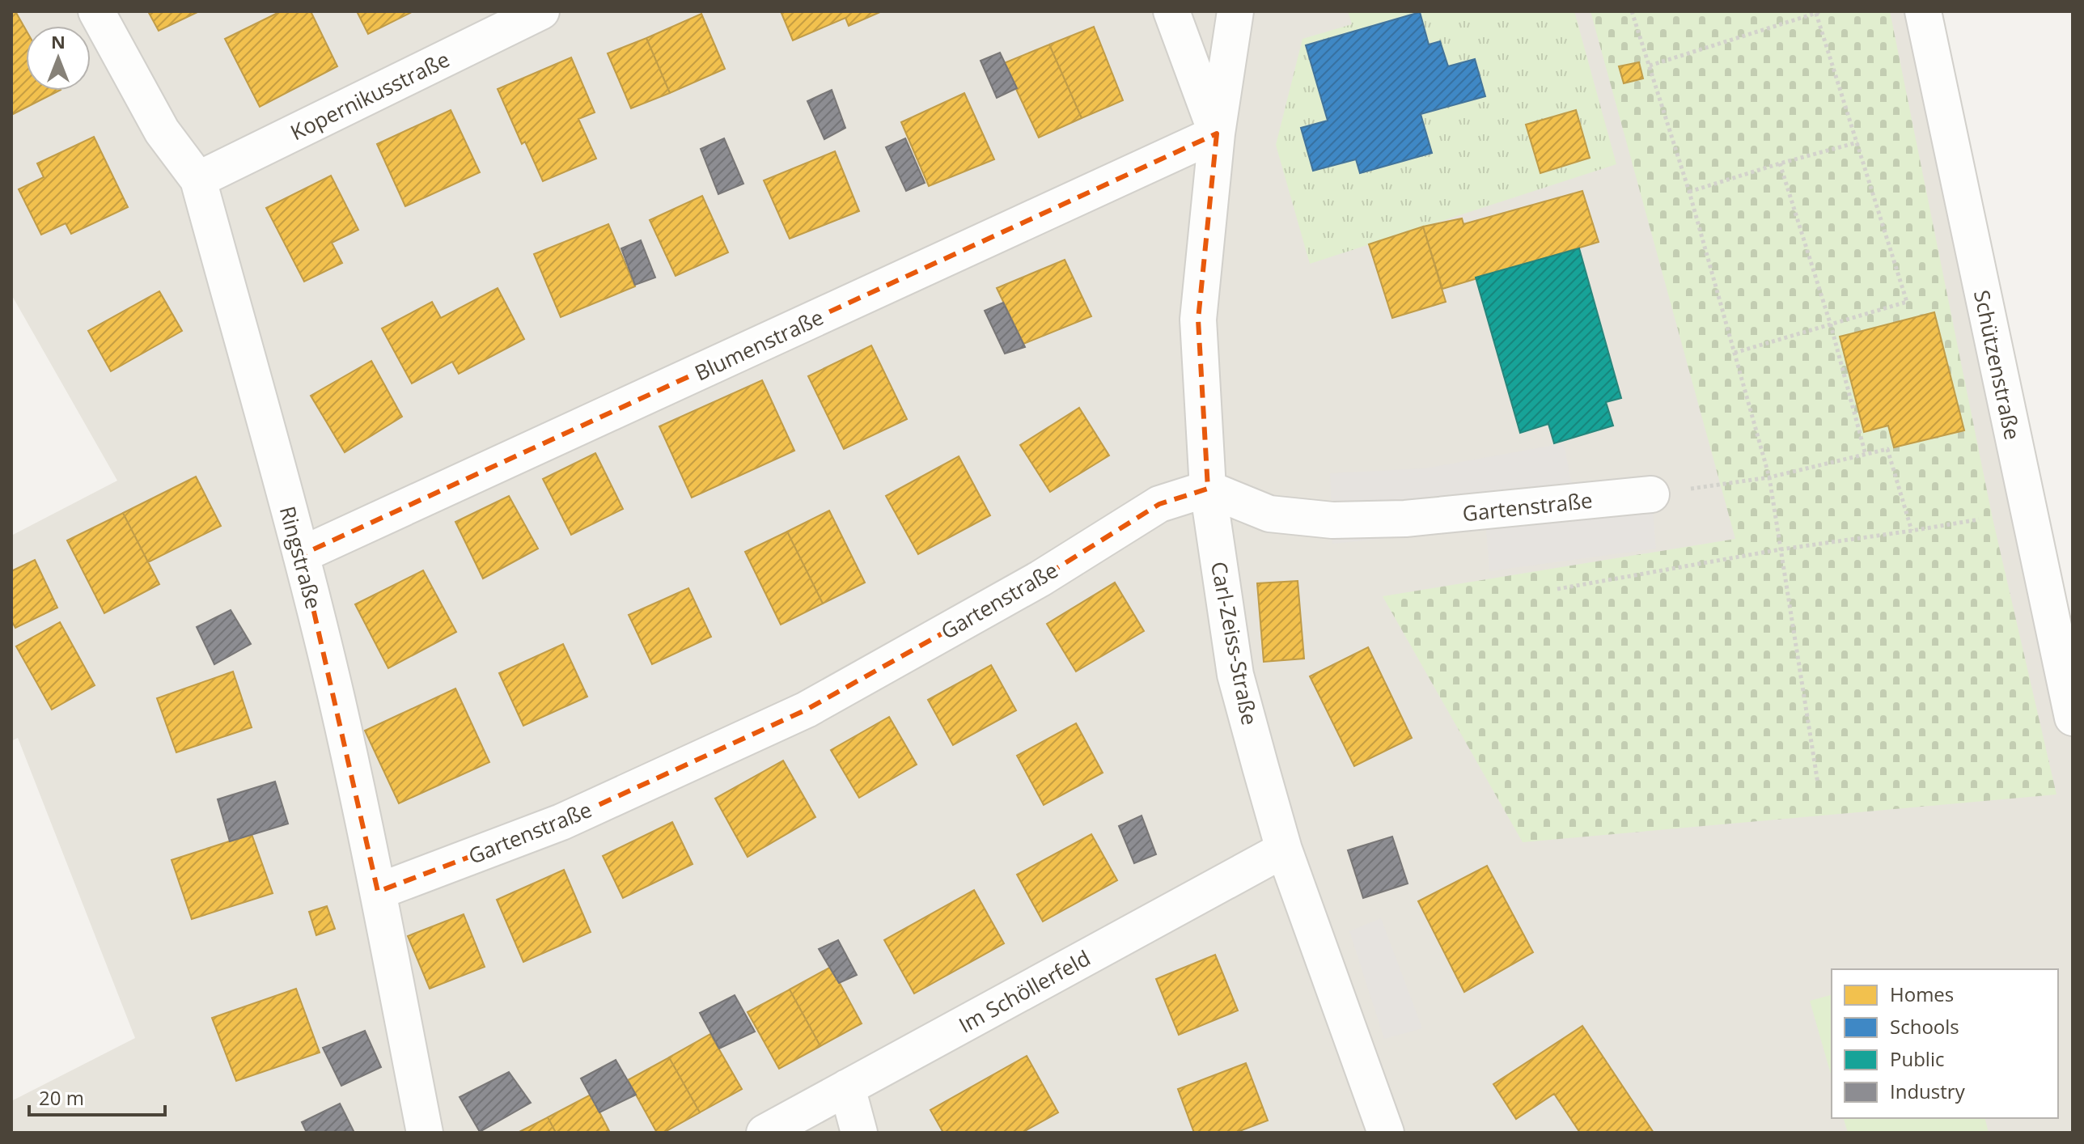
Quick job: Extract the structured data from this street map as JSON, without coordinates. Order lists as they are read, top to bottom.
{
  "streets": {
    "street": [
      "Kopernikusstraße",
      "Blumenstraße",
      "Schützenstraße",
      "Gartenstraße",
      "Ringstraße",
      "Carl-Zeiss-Straße",
      "Im Schöllerfeld"
    ]
  },
  "crossings": [
    ["Kopernikusstraße", "Ringstraße"],
    ["Blumenstraße", "Ringstraße"],
    ["Blumenstraße", "Carl-Zeiss-Straße"],
    ["Gartenstraße", "Ringstraße"],
    ["Gartenstraße", "Carl-Zeiss-Straße"],
    ["Carl-Zeiss-Straße", "Im Schöllerfeld"]
  ],
  "legend": [
    "Homes",
    "Schools",
    "Public",
    "Industry"
  ],
  "scale_bar": "20 m",
  "north": "top"
}
